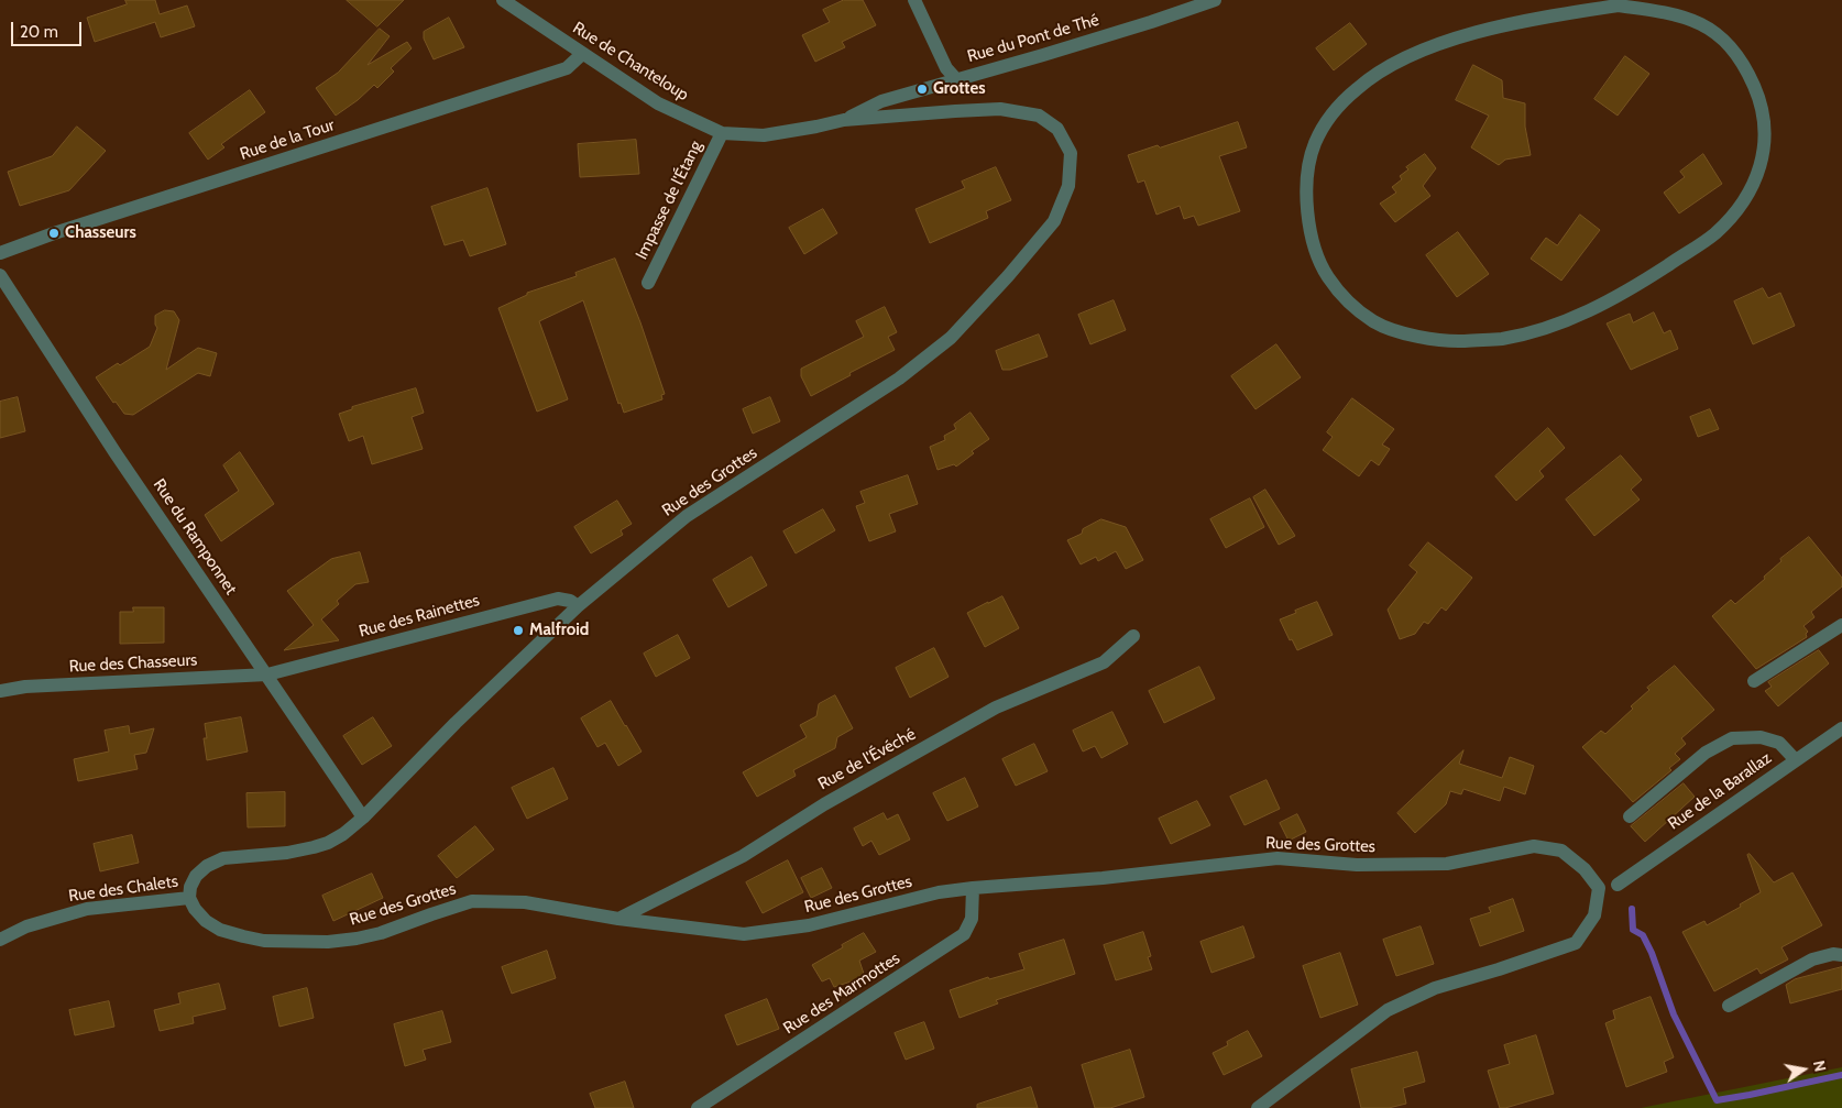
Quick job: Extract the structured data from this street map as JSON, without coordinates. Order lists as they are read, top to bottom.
{
  "streets": {
    "street": [
      "Rue du Pont de Thé",
      "Rue de Chanteloup",
      "Rue de la Tour",
      "Impasse de l'Étang",
      "Rue des Grottes",
      "Rue du Ramponnet",
      "Rue des Rainettes",
      "Rue des Chasseurs",
      "Rue de l'Évéché",
      "Rue de la Barallaz",
      "Rue des Chalets",
      "Rue des Marmottes"
    ]
  },
  "crossings": [
    ["Rue du Pont de Thé", "Rue de Chanteloup"],
    ["Rue du Pont de Thé", "Rue des Grottes"],
    ["Rue de Chanteloup", "Rue de la Tour"],
    ["Rue de Chanteloup", "Impasse de l'Étang"],
    ["Rue de Chanteloup", "Rue des Grottes"],
    ["Rue des Grottes", "Rue du Ramponnet"],
    ["Rue des Grottes", "Rue des Rainettes"],
    ["Rue des Grottes", "Rue de l'Évéché"],
    ["Rue des Grottes", "Rue des Chalets"],
    ["Rue des Grottes", "Rue des Marmottes"],
    ["Rue du Ramponnet", "Rue des Rainettes"],
    ["Rue du Ramponnet", "Rue des Chasseurs"],
    ["Rue des Rainettes", "Rue des Chasseurs"]
  ],
  "places": ["Grottes", "Chasseurs", "Malfroid"],
  "scale_bar": "20 m",
  "north": "right"
}
